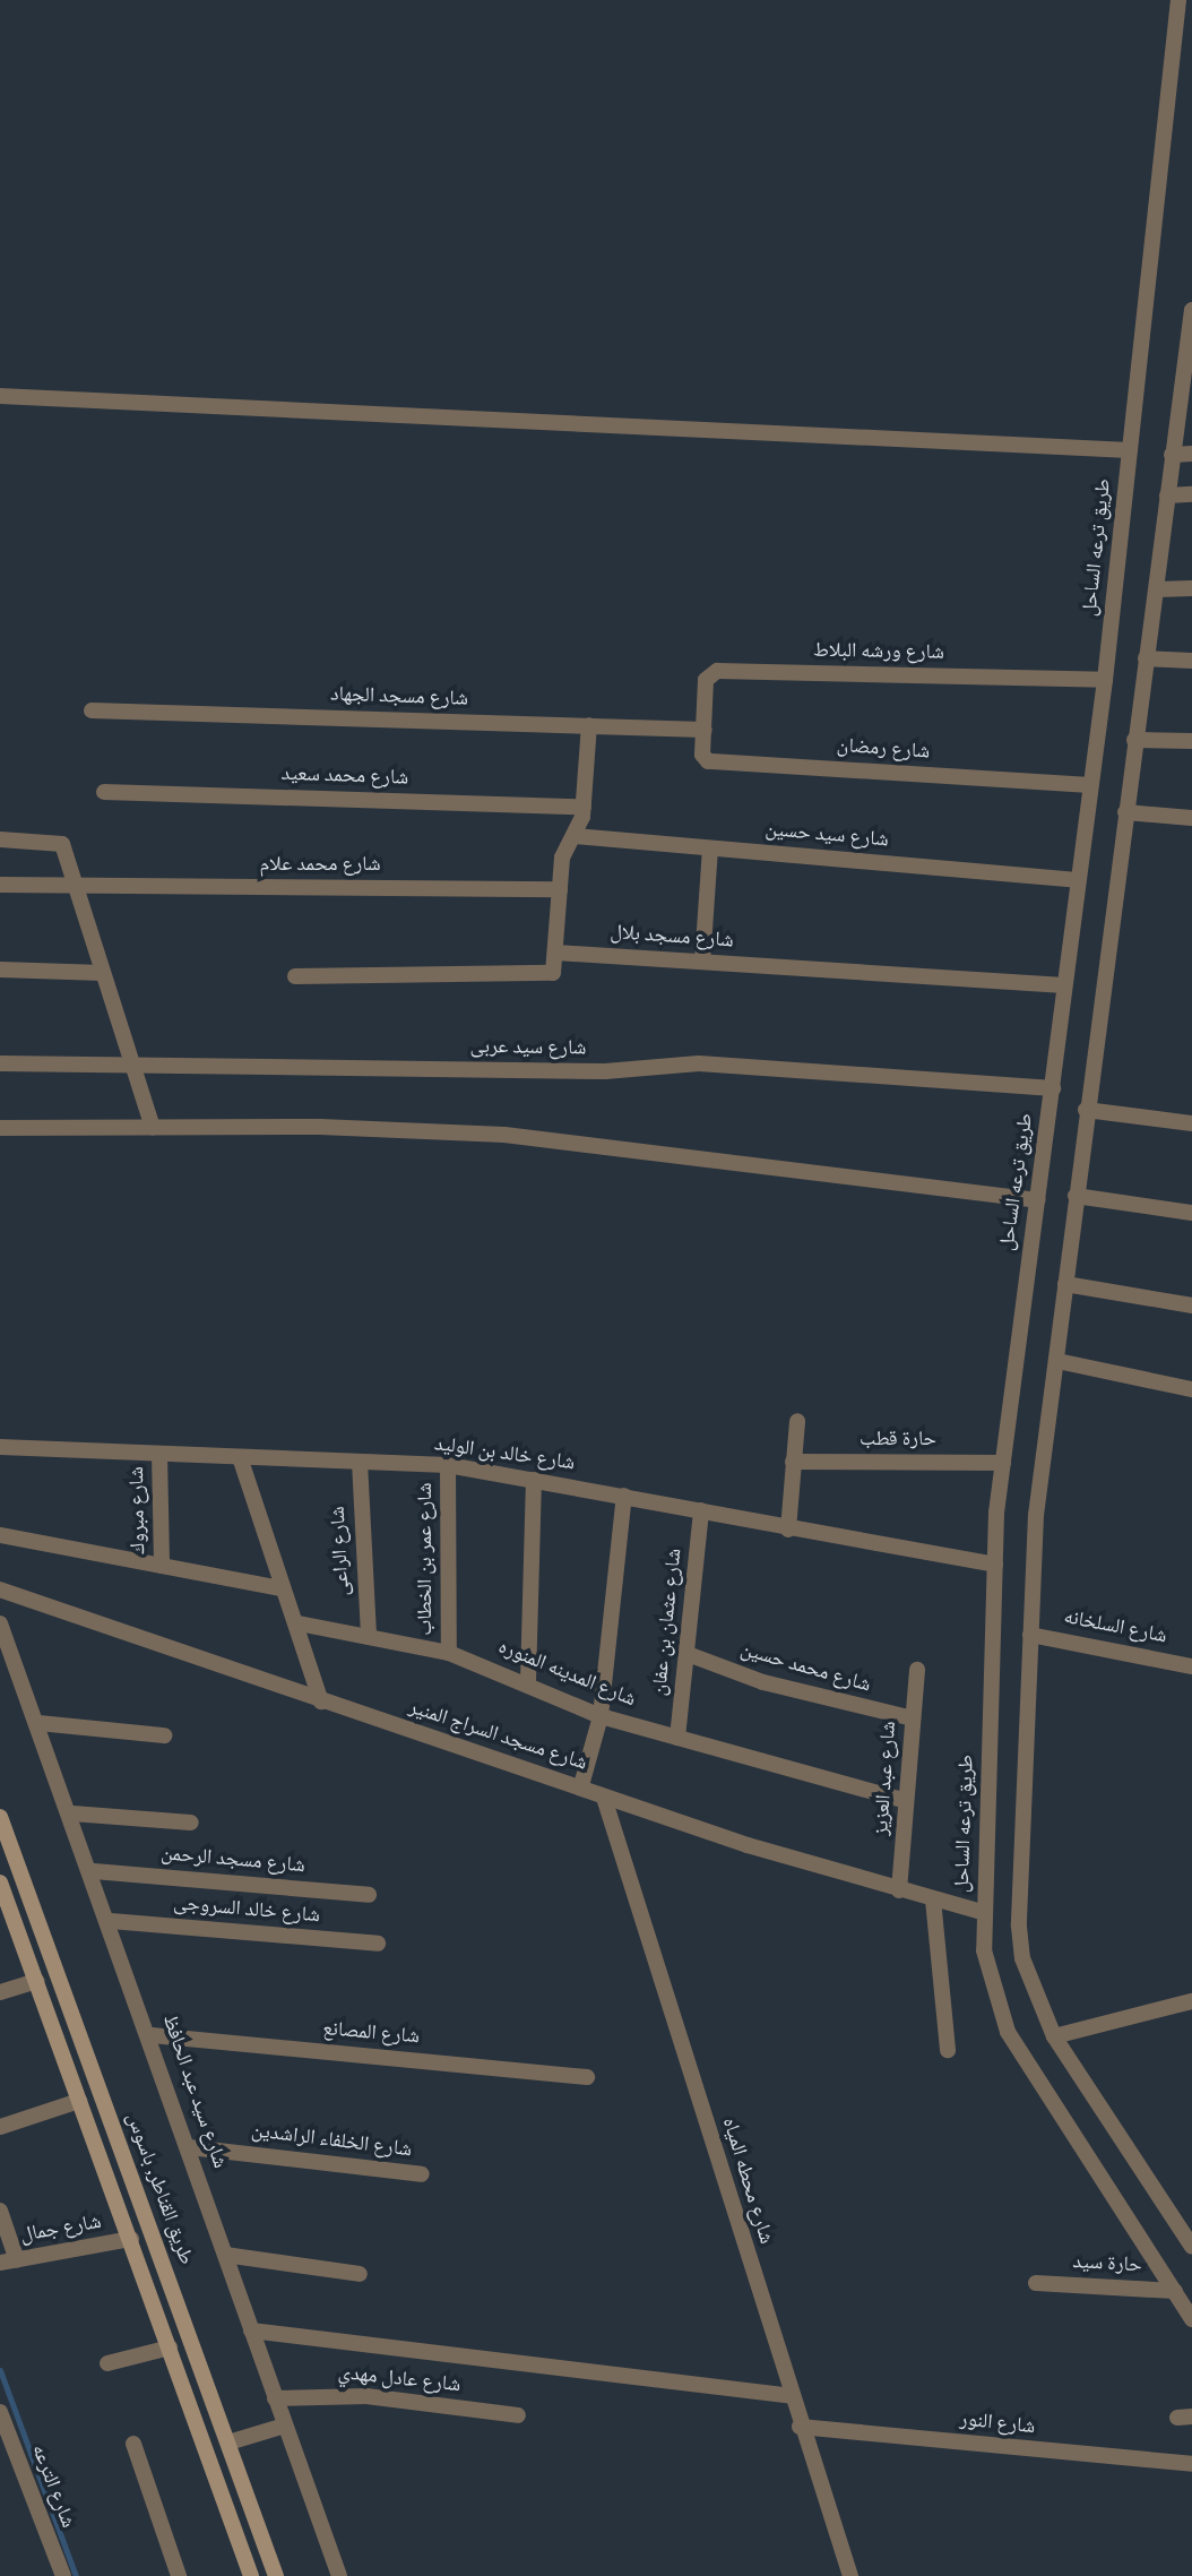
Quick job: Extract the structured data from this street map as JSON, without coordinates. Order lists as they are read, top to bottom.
{
  "streets": {
    "main road": ["طريق القناطر, باسوس"],
    "street": [
      "طريق ترعه الساحل",
      "شارع ورشه البلاط",
      "شارع مسجد الجهاد",
      "شارع رمضان",
      "شارع محمد سعيد",
      "شارع سيد حسين",
      "شارع محمد علام",
      "شارع مسجد بلال",
      "شارع سيد عربى",
      "حارة قطب",
      "شارع خالد بن الوليد",
      "شارع مبروك",
      "شارع الراعى",
      "شارع عمر بن الخطاب",
      "شارع عثمان بن عفان",
      "شارع السلخانه",
      "شارع محمد حسين",
      "شارع المدينه المنوره",
      "شارع مسجد السراج المنير",
      "شارع عبد العزيز",
      "شارع مسجد الرحمن",
      "شارع خالد السروجى",
      "شارع المصانع",
      "شارع سيد عبد الحافظ",
      "شارع الخلفاء الراشدين",
      "شارع محطه المياه",
      "شارع جمال",
      "حارة سيد",
      "شارع عادل مهدي",
      "شارع النور",
      "شارع الترعه"
    ]
  },
  "crossings": [
    ["طريق ترعه الساحل", "شارع ورشه البلاط"],
    ["طريق ترعه الساحل", "شارع رمضان"],
    ["طريق ترعه الساحل", "شارع سيد حسين"],
    ["طريق ترعه الساحل", "شارع مسجد بلال"],
    ["طريق ترعه الساحل", "شارع سيد عربى"],
    ["طريق ترعه الساحل", "حارة قطب"],
    ["طريق ترعه الساحل", "شارع خالد بن الوليد"],
    ["طريق ترعه الساحل", "شارع مسجد السراج المنير"],
    ["طريق ترعه الساحل", "حارة سيد"],
    ["شارع ورشه البلاط", "شارع مسجد الجهاد"],
    ["شارع ورشه البلاط", "شارع رمضان"],
    ["شارع مسجد الجهاد", "شارع رمضان"],
    ["شارع خالد بن الوليد", "شارع مبروك"],
    ["شارع خالد بن الوليد", "شارع الراعى"],
    ["شارع خالد بن الوليد", "شارع عمر بن الخطاب"],
    ["شارع خالد بن الوليد", "شارع عثمان بن عفان"],
    ["شارع الراعى", "شارع المدينه المنوره"],
    ["شارع عمر بن الخطاب", "شارع المدينه المنوره"],
    ["شارع عثمان بن عفان", "شارع محمد حسين"],
    ["شارع عثمان بن عفان", "شارع المدينه المنوره"],
    ["شارع محمد حسين", "شارع عبد العزيز"],
    ["شارع المدينه المنوره", "شارع عبد العزيز"],
    ["شارع مسجد السراج المنير", "شارع عبد العزيز"],
    ["شارع مسجد السراج المنير", "شارع محطه المياه"],
    ["شارع مسجد الرحمن", "شارع سيد عبد الحافظ"],
    ["شارع خالد السروجى", "شارع سيد عبد الحافظ"],
    ["شارع المصانع", "شارع سيد عبد الحافظ"],
    ["شارع سيد عبد الحافظ", "شارع الخلفاء الراشدين"],
    ["شارع سيد عبد الحافظ", "شارع عادل مهدي"],
    ["شارع محطه المياه", "شارع النور"]
  ]
}
